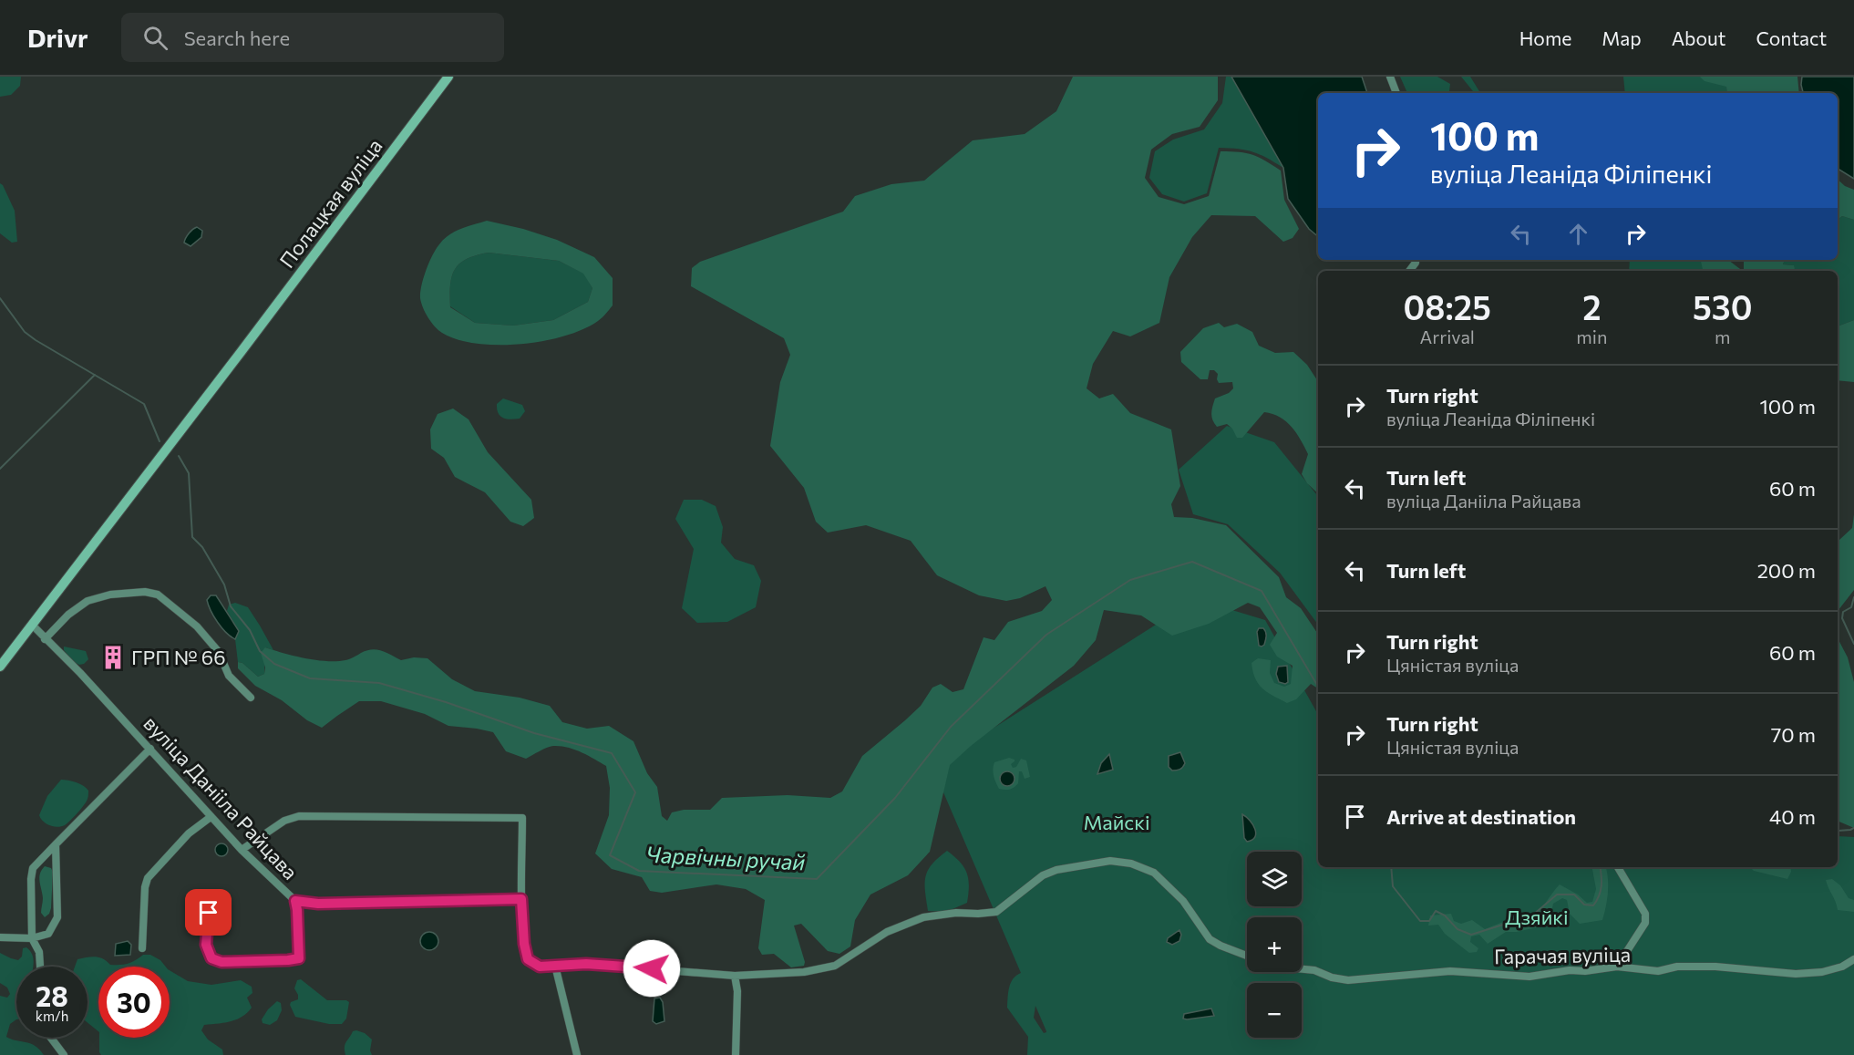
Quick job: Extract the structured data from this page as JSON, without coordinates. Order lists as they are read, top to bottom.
{
  "streets": {
    "main road": ["Полацкая вуліца"],
    "street": ["вуліца Данііла Райцава", "Гарачая вуліца"]
  },
  "crossings": [
    ["Полацкая вуліца", "вуліца Данііла Райцава"]
  ],
  "water": ["Чарвічны ручай"],
  "parks": ["Майскі", "Дзяйкі"],
  "places": {
    "building": ["ГРП № 66"]
  },
  "page": {
    "header": "Drivr",
    "search": "Search here",
    "nav": [
      "Home",
      "Map",
      "About",
      "Contact"
    ],
    "turn": ["100 m", "вуліца Леаніда Філіпенкі"],
    "eta": [
      "08:25",
      "Arrival",
      "2",
      "min",
      "530",
      "m"
    ],
    "list": [
      {
        "name": "Turn right",
        "note": "вуліца Леаніда Філіпенкі",
        "value": "100 m"
      },
      {
        "name": "Turn left",
        "note": "вуліца Данііла Райцава",
        "value": "60 m"
      },
      {
        "name": "Turn left",
        "value": "200 m"
      },
      {
        "name": "Turn right",
        "note": "Цяністая вуліца",
        "value": "60 m"
      },
      {
        "name": "Turn right",
        "note": "Цяністая вуліца",
        "value": "70 m"
      },
      {
        "name": "Arrive at destination",
        "value": "40 m"
      }
    ],
    "map_buttons": ["+", "−"],
    "speed": "28 km/h",
    "limit": "30"
  }
}
